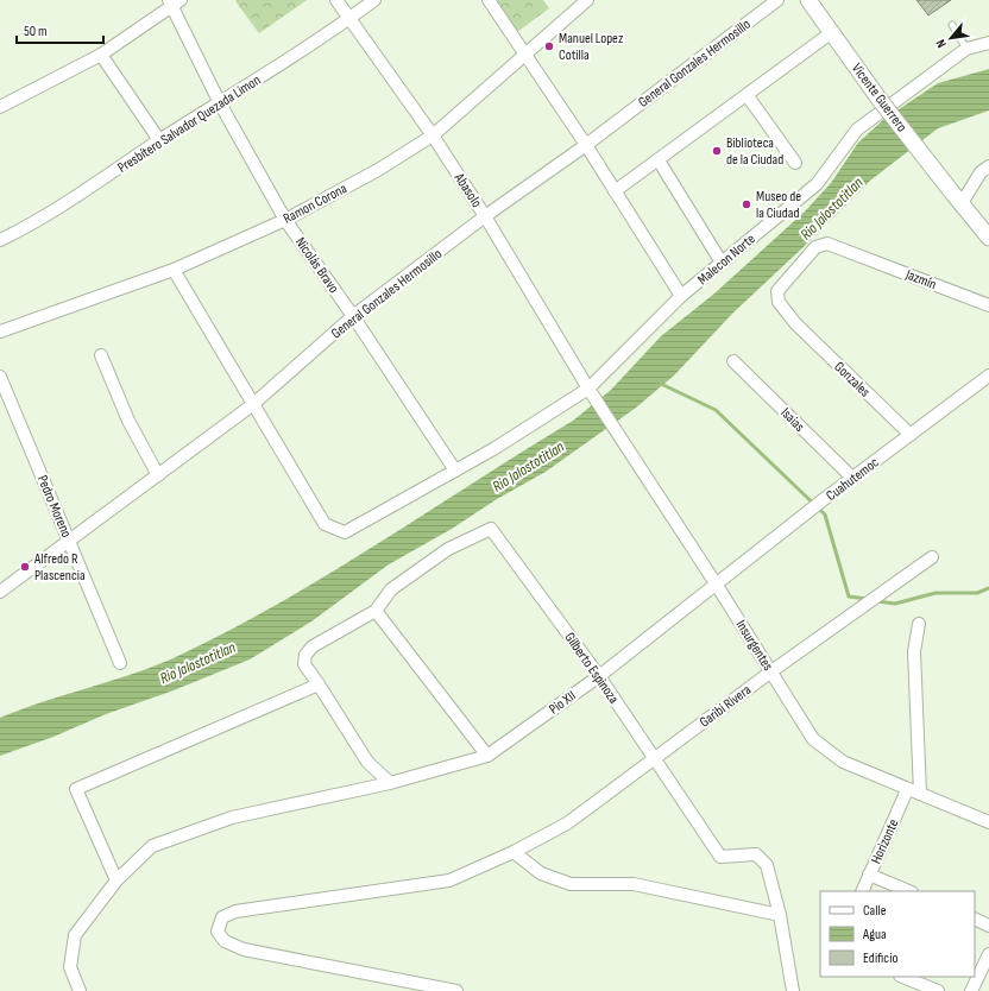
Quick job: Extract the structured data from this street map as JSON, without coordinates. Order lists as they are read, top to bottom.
{
  "streets": {
    "street": [
      "General Gonzales Hermosillo",
      "Vicente Guerrero",
      "Presbítero Salvador Quezada Limon",
      "Abasolo",
      "Ramon Corona",
      "Malecon Norte",
      "Nicolás Bravo",
      "Jazmín",
      "Gonzales",
      "Isaias",
      "Cuahutemoc",
      "Pedro Moreno",
      "Insurgentes",
      "Gilberto Espinoza",
      "Pio XII",
      "Garibi Rivera",
      "Horizonte"
    ]
  },
  "crossings": [
    ["General Gonzales Hermosillo", "Abasolo"],
    ["General Gonzales Hermosillo", "Malecon Norte"],
    ["General Gonzales Hermosillo", "Nicolás Bravo"],
    ["General Gonzales Hermosillo", "Pedro Moreno"],
    ["Presbítero Salvador Quezada Limon", "Abasolo"],
    ["Presbítero Salvador Quezada Limon", "Nicolás Bravo"],
    ["Abasolo", "Ramon Corona"],
    ["Abasolo", "Malecon Norte"],
    ["Abasolo", "Insurgentes"],
    ["Ramon Corona", "Malecon Norte"],
    ["Ramon Corona", "Nicolás Bravo"],
    ["Malecon Norte", "Nicolás Bravo"],
    ["Malecon Norte", "Insurgentes"],
    ["Jazmín", "Gonzales"],
    ["Gonzales", "Cuahutemoc"],
    ["Isaias", "Cuahutemoc"],
    ["Cuahutemoc", "Insurgentes"],
    ["Cuahutemoc", "Pio XII"],
    ["Insurgentes", "Pio XII"],
    ["Insurgentes", "Garibi Rivera"],
    ["Insurgentes", "Horizonte"],
    ["Gilberto Espinoza", "Pio XII"],
    ["Gilberto Espinoza", "Garibi Rivera"]
  ],
  "water": ["Rio Jalostotitlan"],
  "places": [
    "Manuel Lopez Cotilla",
    "Biblioteca de la Ciudad",
    "Museo de la Ciudad",
    "Alfredo R Plascencia"
  ],
  "legend": ["Calle", "Agua", "Edificio"],
  "scale_bar": "50 m",
  "north": "bottom left"
}
